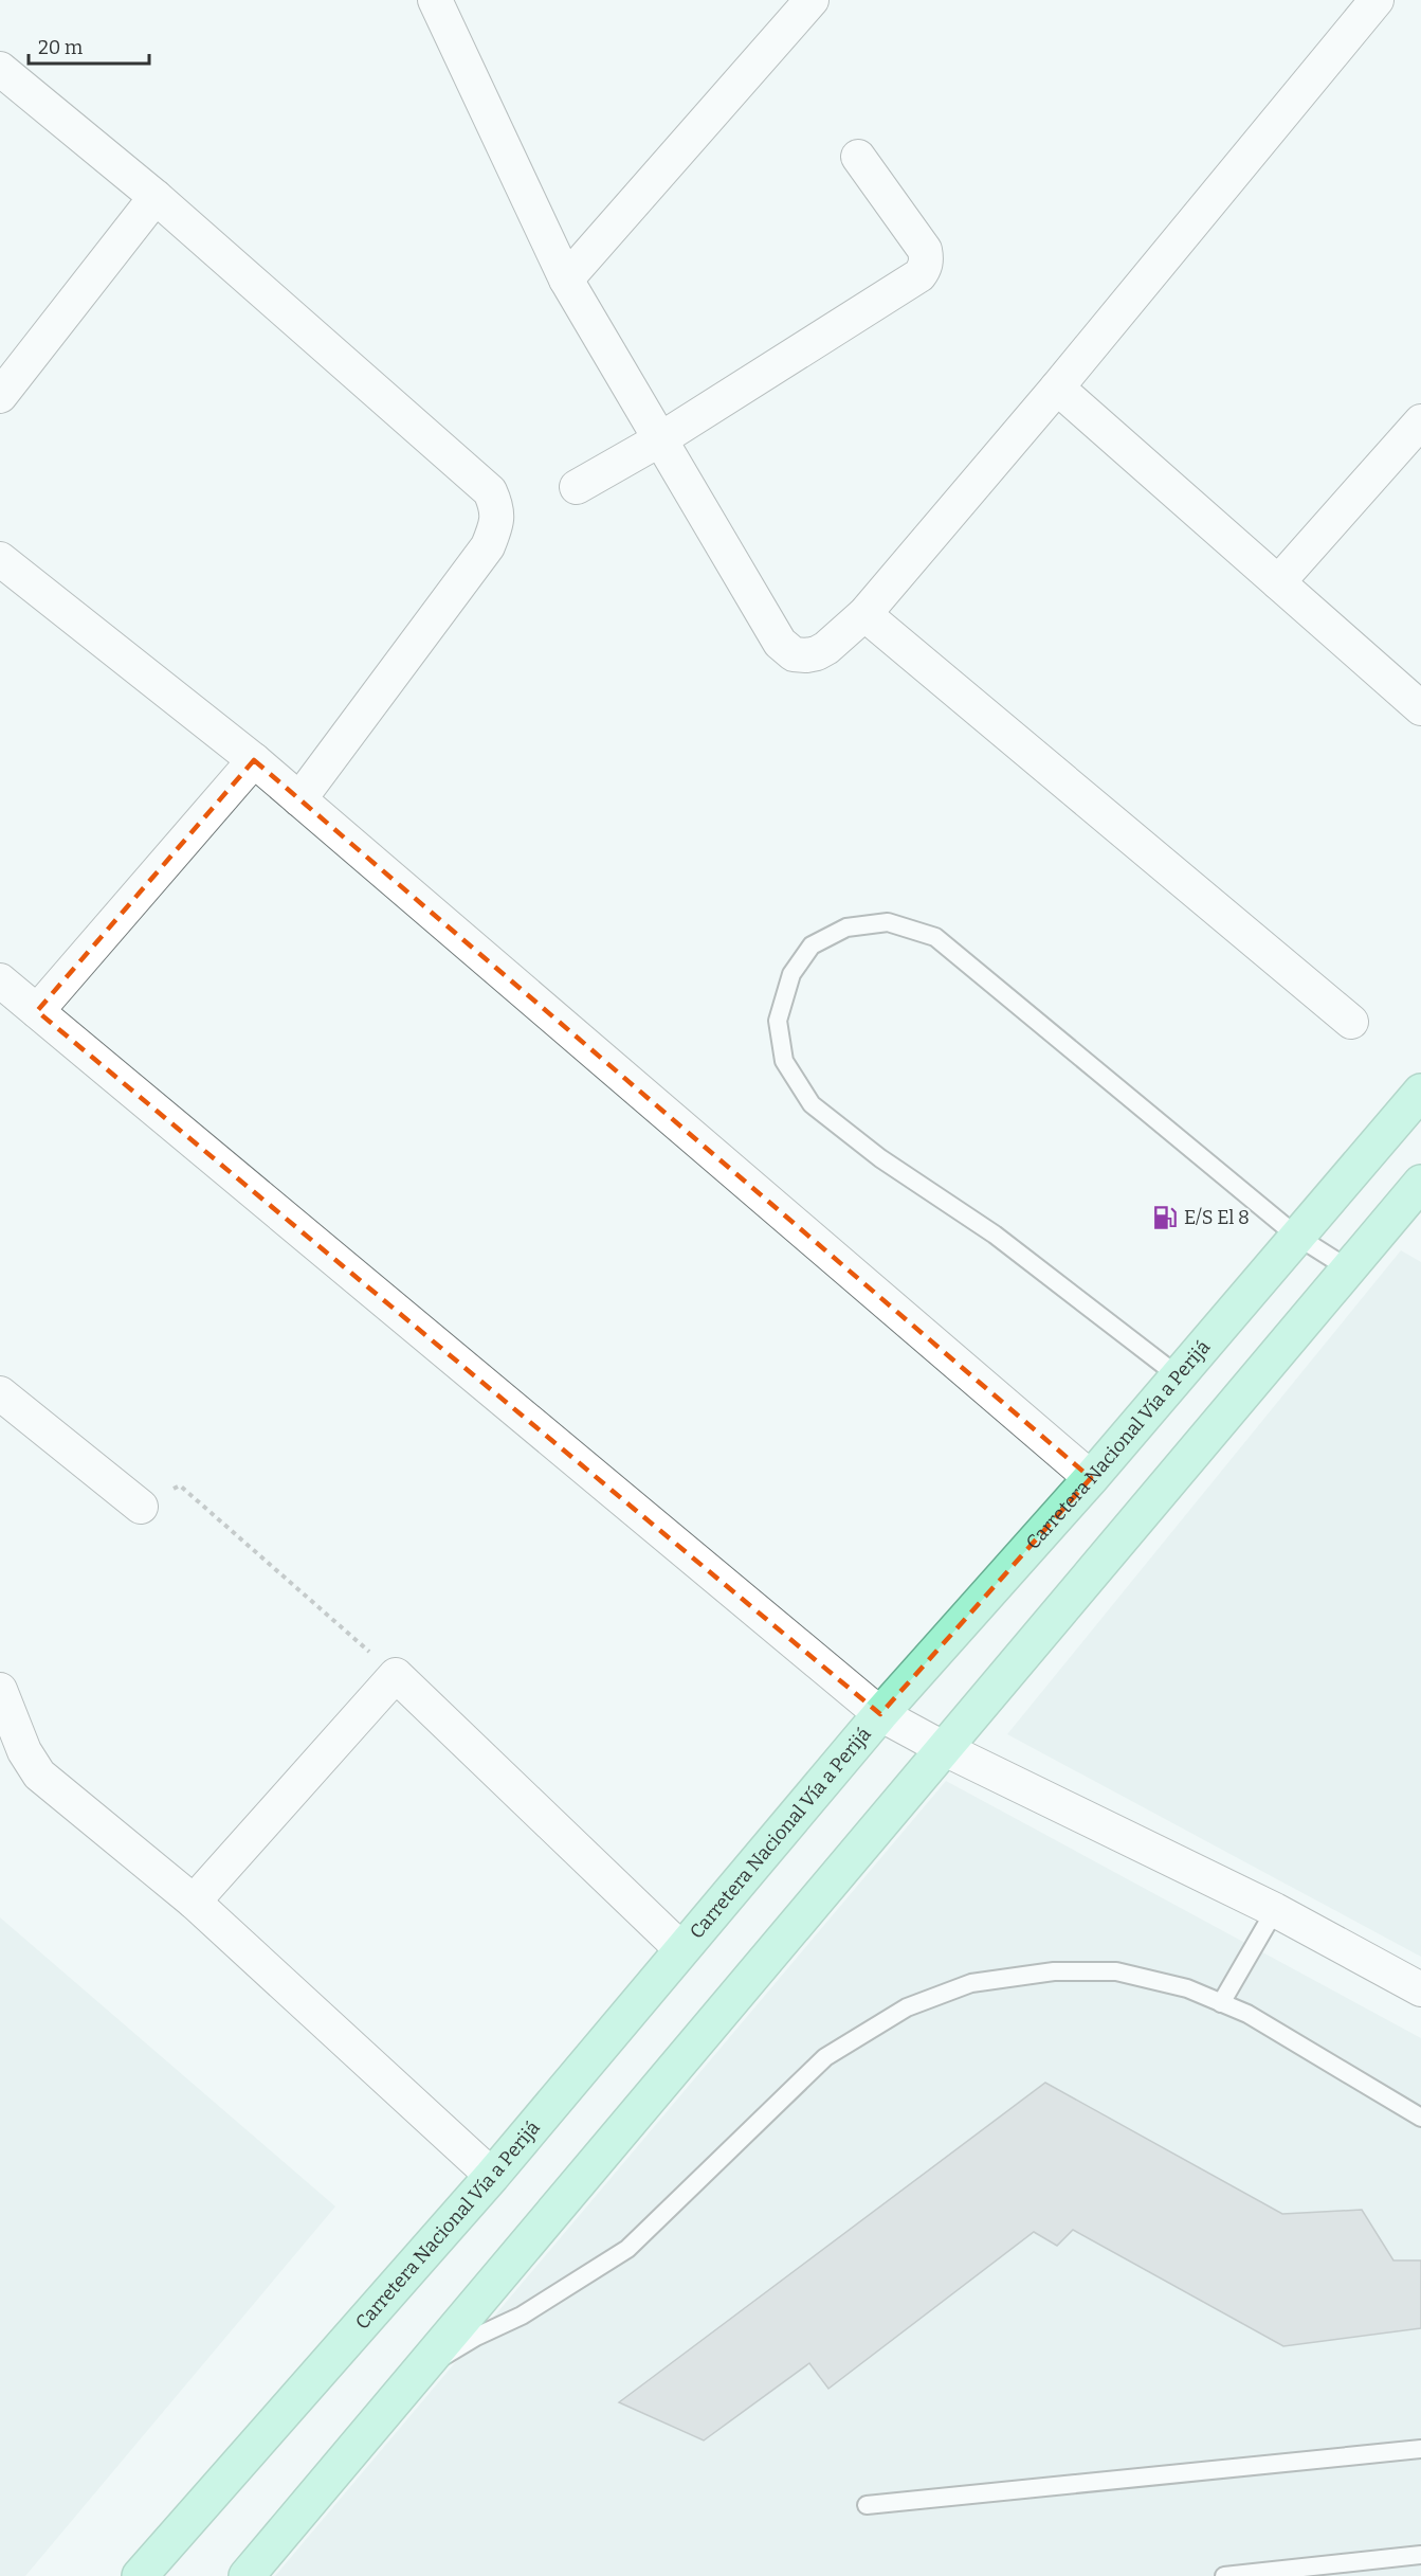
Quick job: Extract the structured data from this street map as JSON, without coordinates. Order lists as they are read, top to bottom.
{
  "streets": {
    "highway": ["Carretera Nacional Vía a Perijá"]
  },
  "places": {
    "fuel station": ["E/S El 8"]
  },
  "scale_bar": "20 m"
}
